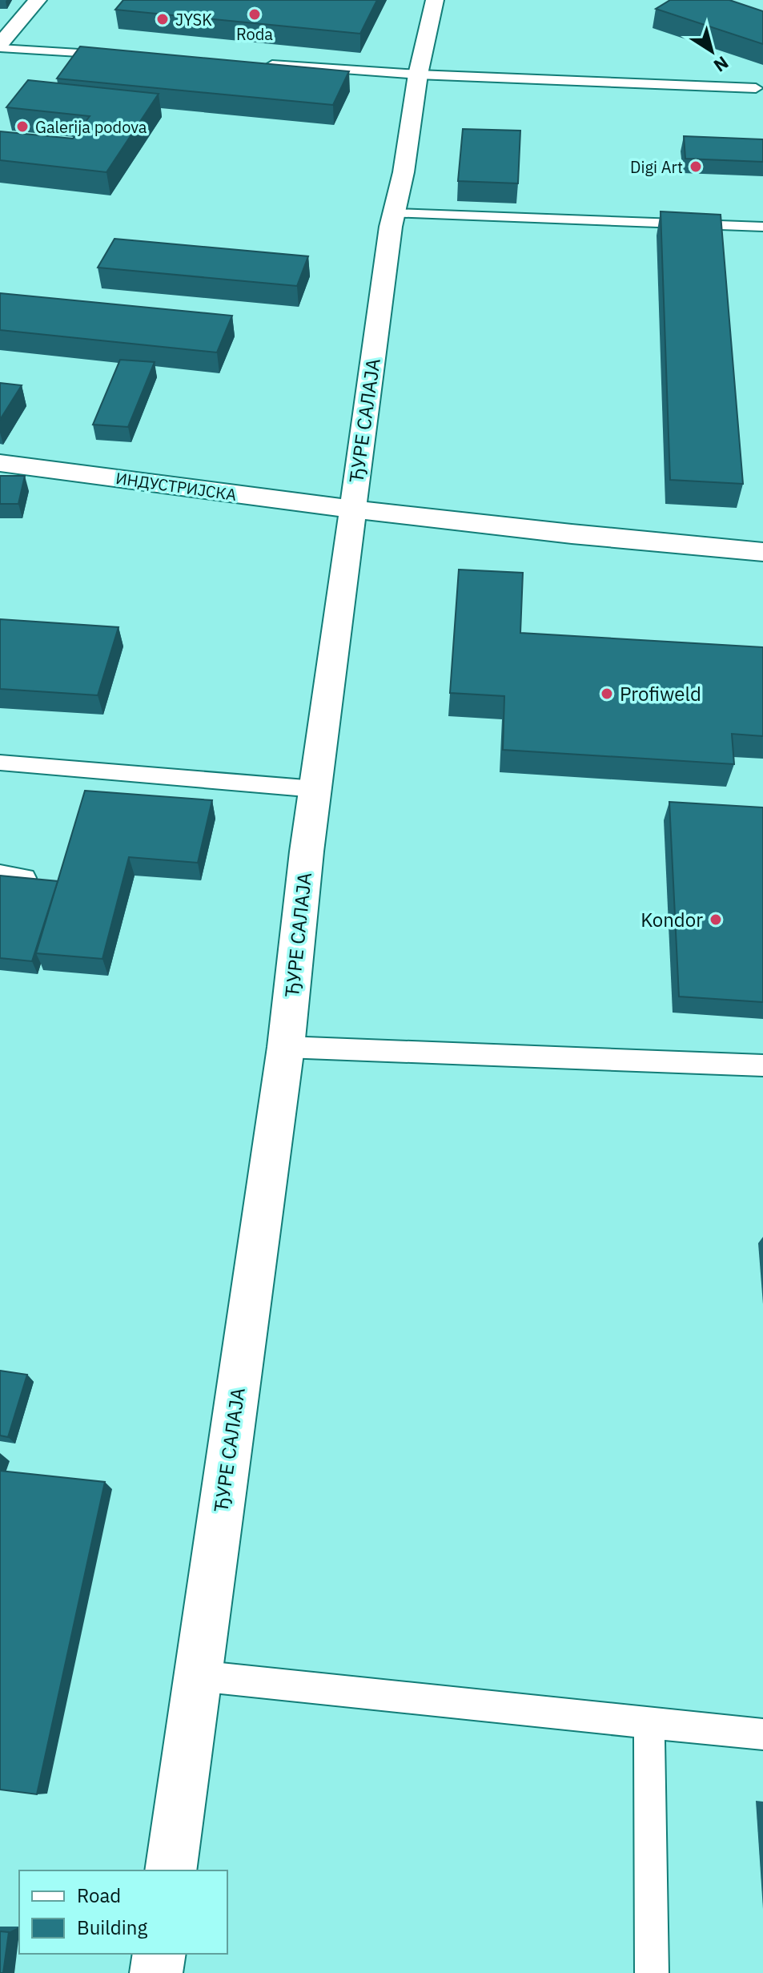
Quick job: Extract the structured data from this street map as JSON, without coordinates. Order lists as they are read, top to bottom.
{
  "streets": {
    "street": ["ЂУРЕ САЛАЈА", "ИНДУСТРИЈСКА"]
  },
  "crossings": [
    ["ЂУРЕ САЛАЈА", "ИНДУСТРИЈСКА"]
  ],
  "places": [
    "Roda",
    "JYSK",
    "Galerija podova",
    "Digi Art",
    "Profiweld",
    "Kondor"
  ],
  "legend": ["Road", "Building"],
  "north": "bottom right"
}
